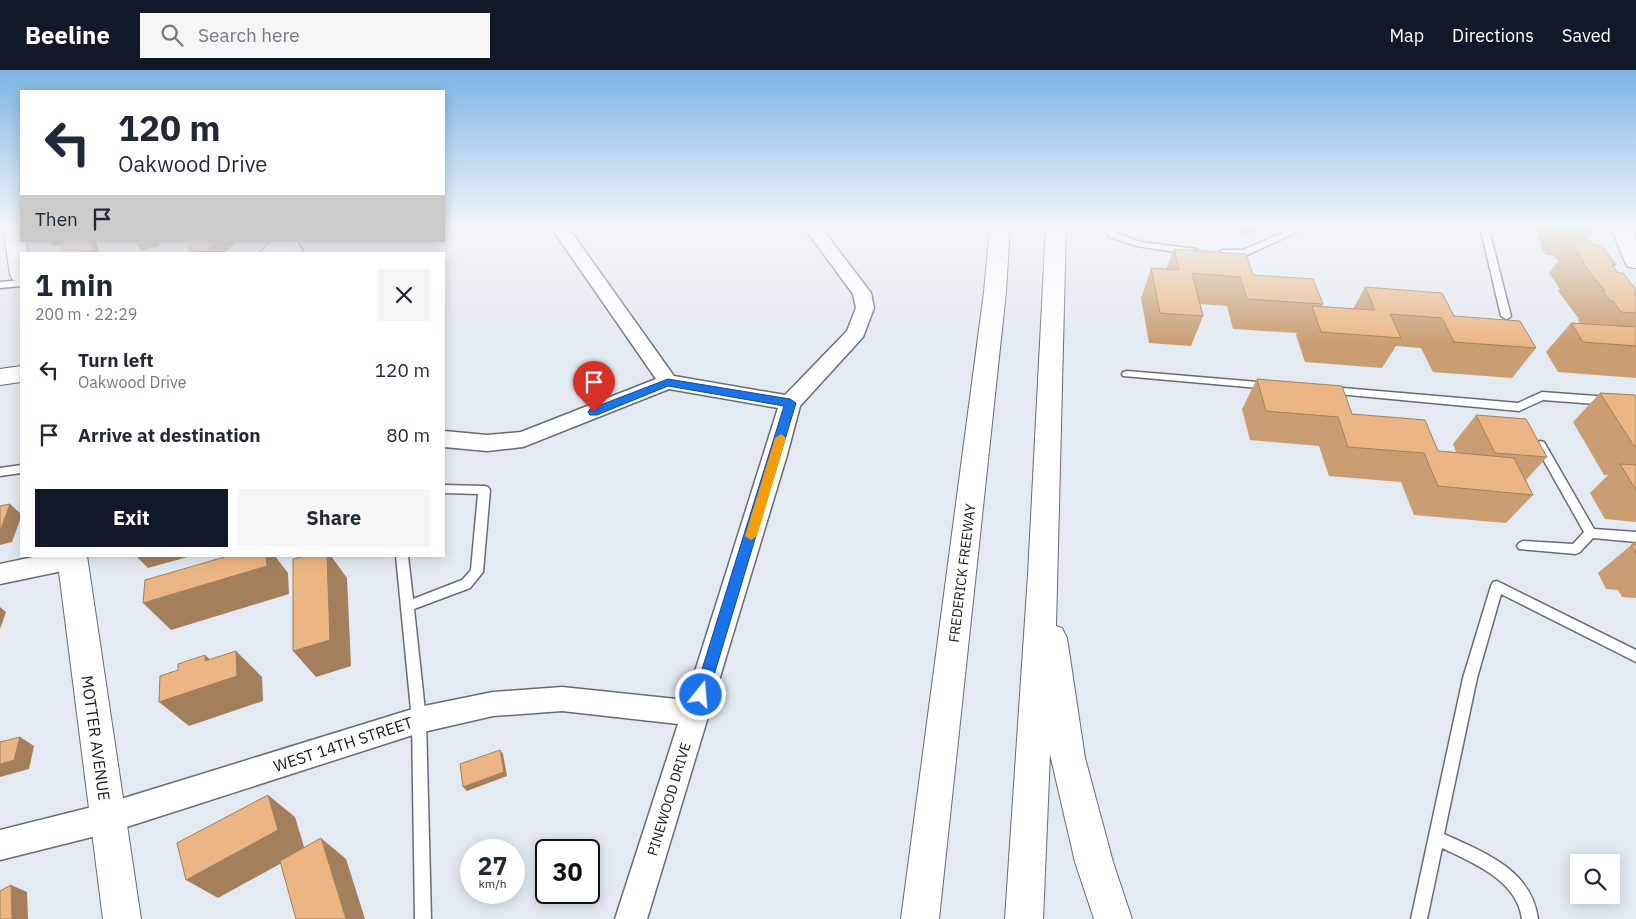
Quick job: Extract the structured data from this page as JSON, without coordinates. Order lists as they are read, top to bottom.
{
  "streets": {
    "main road": ["FREDERICK FREEWAY", "MOTTER AVENUE"],
    "street": ["WEST 14TH STREET", "PINEWOOD DRIVE"]
  },
  "crossings": [
    ["MOTTER AVENUE", "WEST 14TH STREET"],
    ["WEST 14TH STREET", "PINEWOOD DRIVE"]
  ],
  "page": {
    "header": "Beeline",
    "search": "Search here",
    "nav": ["Map", "Directions", "Saved"],
    "turn": ["120 m", "Oakwood Drive"],
    "then": "Then",
    "heading": ["1 min", "200 m · 22:29"],
    "list": [
      {
        "name": "Turn left",
        "note": "Oakwood Drive",
        "value": "120 m"
      },
      {
        "name": "Arrive at destination",
        "value": "80 m"
      }
    ],
    "buttons": ["Exit", "Share"],
    "speed": "27 km/h",
    "limit": "30"
  }
}
